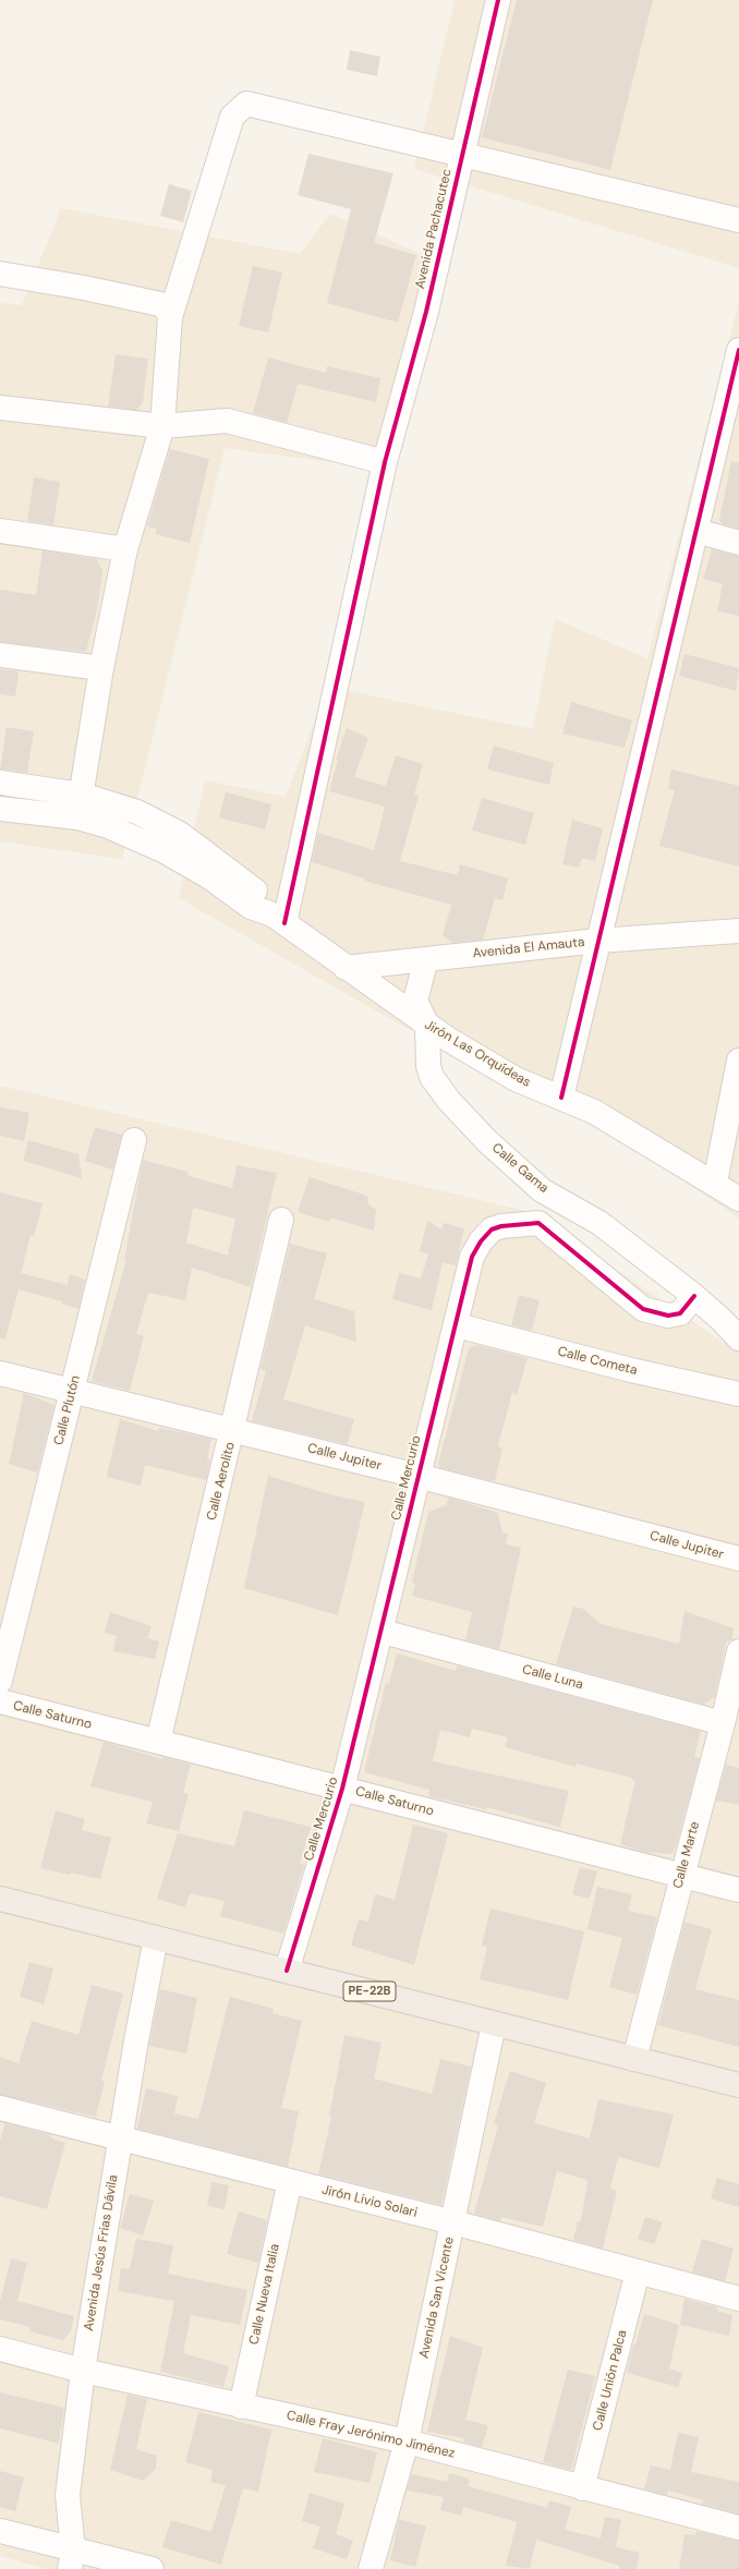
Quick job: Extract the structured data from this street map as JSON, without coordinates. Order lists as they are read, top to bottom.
{
  "streets": {
    "highway": ["PE-22B"],
    "street": [
      "Avenida Pachacutec",
      "Avenida El Amauta",
      "Jirón Las Orquídeas",
      "Calle Gama",
      "Calle Cometa",
      "Calle Plutón",
      "Calle Jupiter",
      "Calle Mercurio",
      "Calle Aerolito",
      "Calle Luna",
      "Calle Saturno",
      "Calle Marte",
      "Jirón Livio Solari",
      "Avenida Jesús Frias Dávila",
      "Calle Nueva Italia",
      "Avenida San Vicente",
      "Calle Unión Palca",
      "Calle Fray Jerónimo Jiménez"
    ]
  },
  "crossings": [
    ["Avenida Pachacutec", "Jirón Las Orquídeas"],
    ["Avenida El Amauta", "Jirón Las Orquídeas"],
    ["Avenida El Amauta", "Calle Gama"],
    ["Jirón Las Orquídeas", "Calle Gama"],
    ["Calle Gama", "Calle Mercurio"],
    ["Calle Cometa", "Calle Mercurio"],
    ["Calle Plutón", "Calle Jupiter"],
    ["Calle Jupiter", "Calle Mercurio"],
    ["Calle Jupiter", "Calle Aerolito"],
    ["Calle Mercurio", "Calle Luna"],
    ["Calle Mercurio", "Calle Saturno"],
    ["Calle Mercurio", "PE-22B"],
    ["Calle Aerolito", "Calle Saturno"],
    ["Calle Luna", "Calle Marte"],
    ["Calle Saturno", "Calle Marte"],
    ["Calle Marte", "PE-22B"],
    ["PE-22B", "Avenida Jesús Frias Dávila"],
    ["PE-22B", "Avenida San Vicente"],
    ["Jirón Livio Solari", "Avenida Jesús Frias Dávila"],
    ["Jirón Livio Solari", "Calle Nueva Italia"],
    ["Jirón Livio Solari", "Avenida San Vicente"],
    ["Jirón Livio Solari", "Calle Unión Palca"],
    ["Avenida Jesús Frias Dávila", "Calle Fray Jerónimo Jiménez"],
    ["Calle Nueva Italia", "Calle Fray Jerónimo Jiménez"],
    ["Avenida San Vicente", "Calle Fray Jerónimo Jiménez"],
    ["Calle Unión Palca", "Calle Fray Jerónimo Jiménez"]
  ]
}
